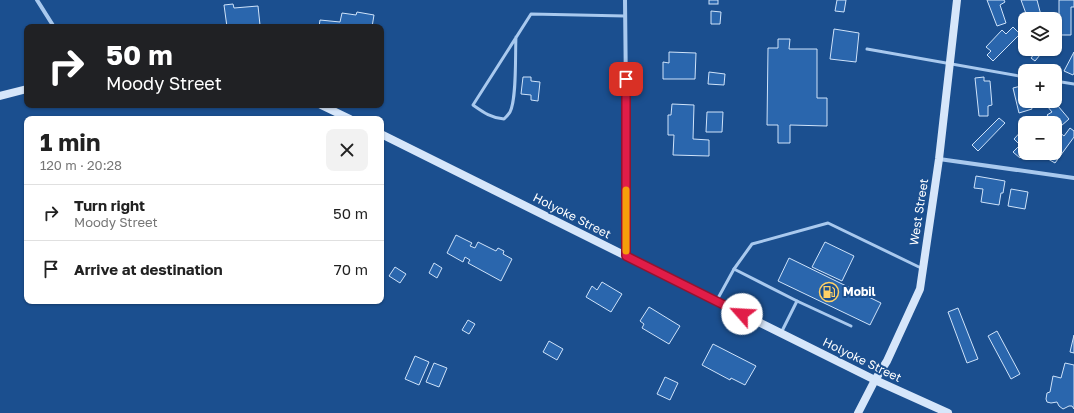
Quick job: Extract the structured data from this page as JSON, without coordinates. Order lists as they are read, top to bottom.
{
  "streets": {
    "main road": ["West Street", "Holyoke Street"]
  },
  "crossings": [
    ["West Street", "Holyoke Street"]
  ],
  "places": {
    "fuel station": ["Mobil"]
  },
  "page": {
    "map_buttons": ["+", "−"],
    "turn": ["50 m", "Moody Street"],
    "heading": ["1 min", "120 m · 20:28"],
    "list": [
      {
        "name": "Turn right",
        "note": "Moody Street",
        "value": "50 m"
      },
      {
        "name": "Arrive at destination",
        "value": "70 m"
      }
    ]
  }
}
